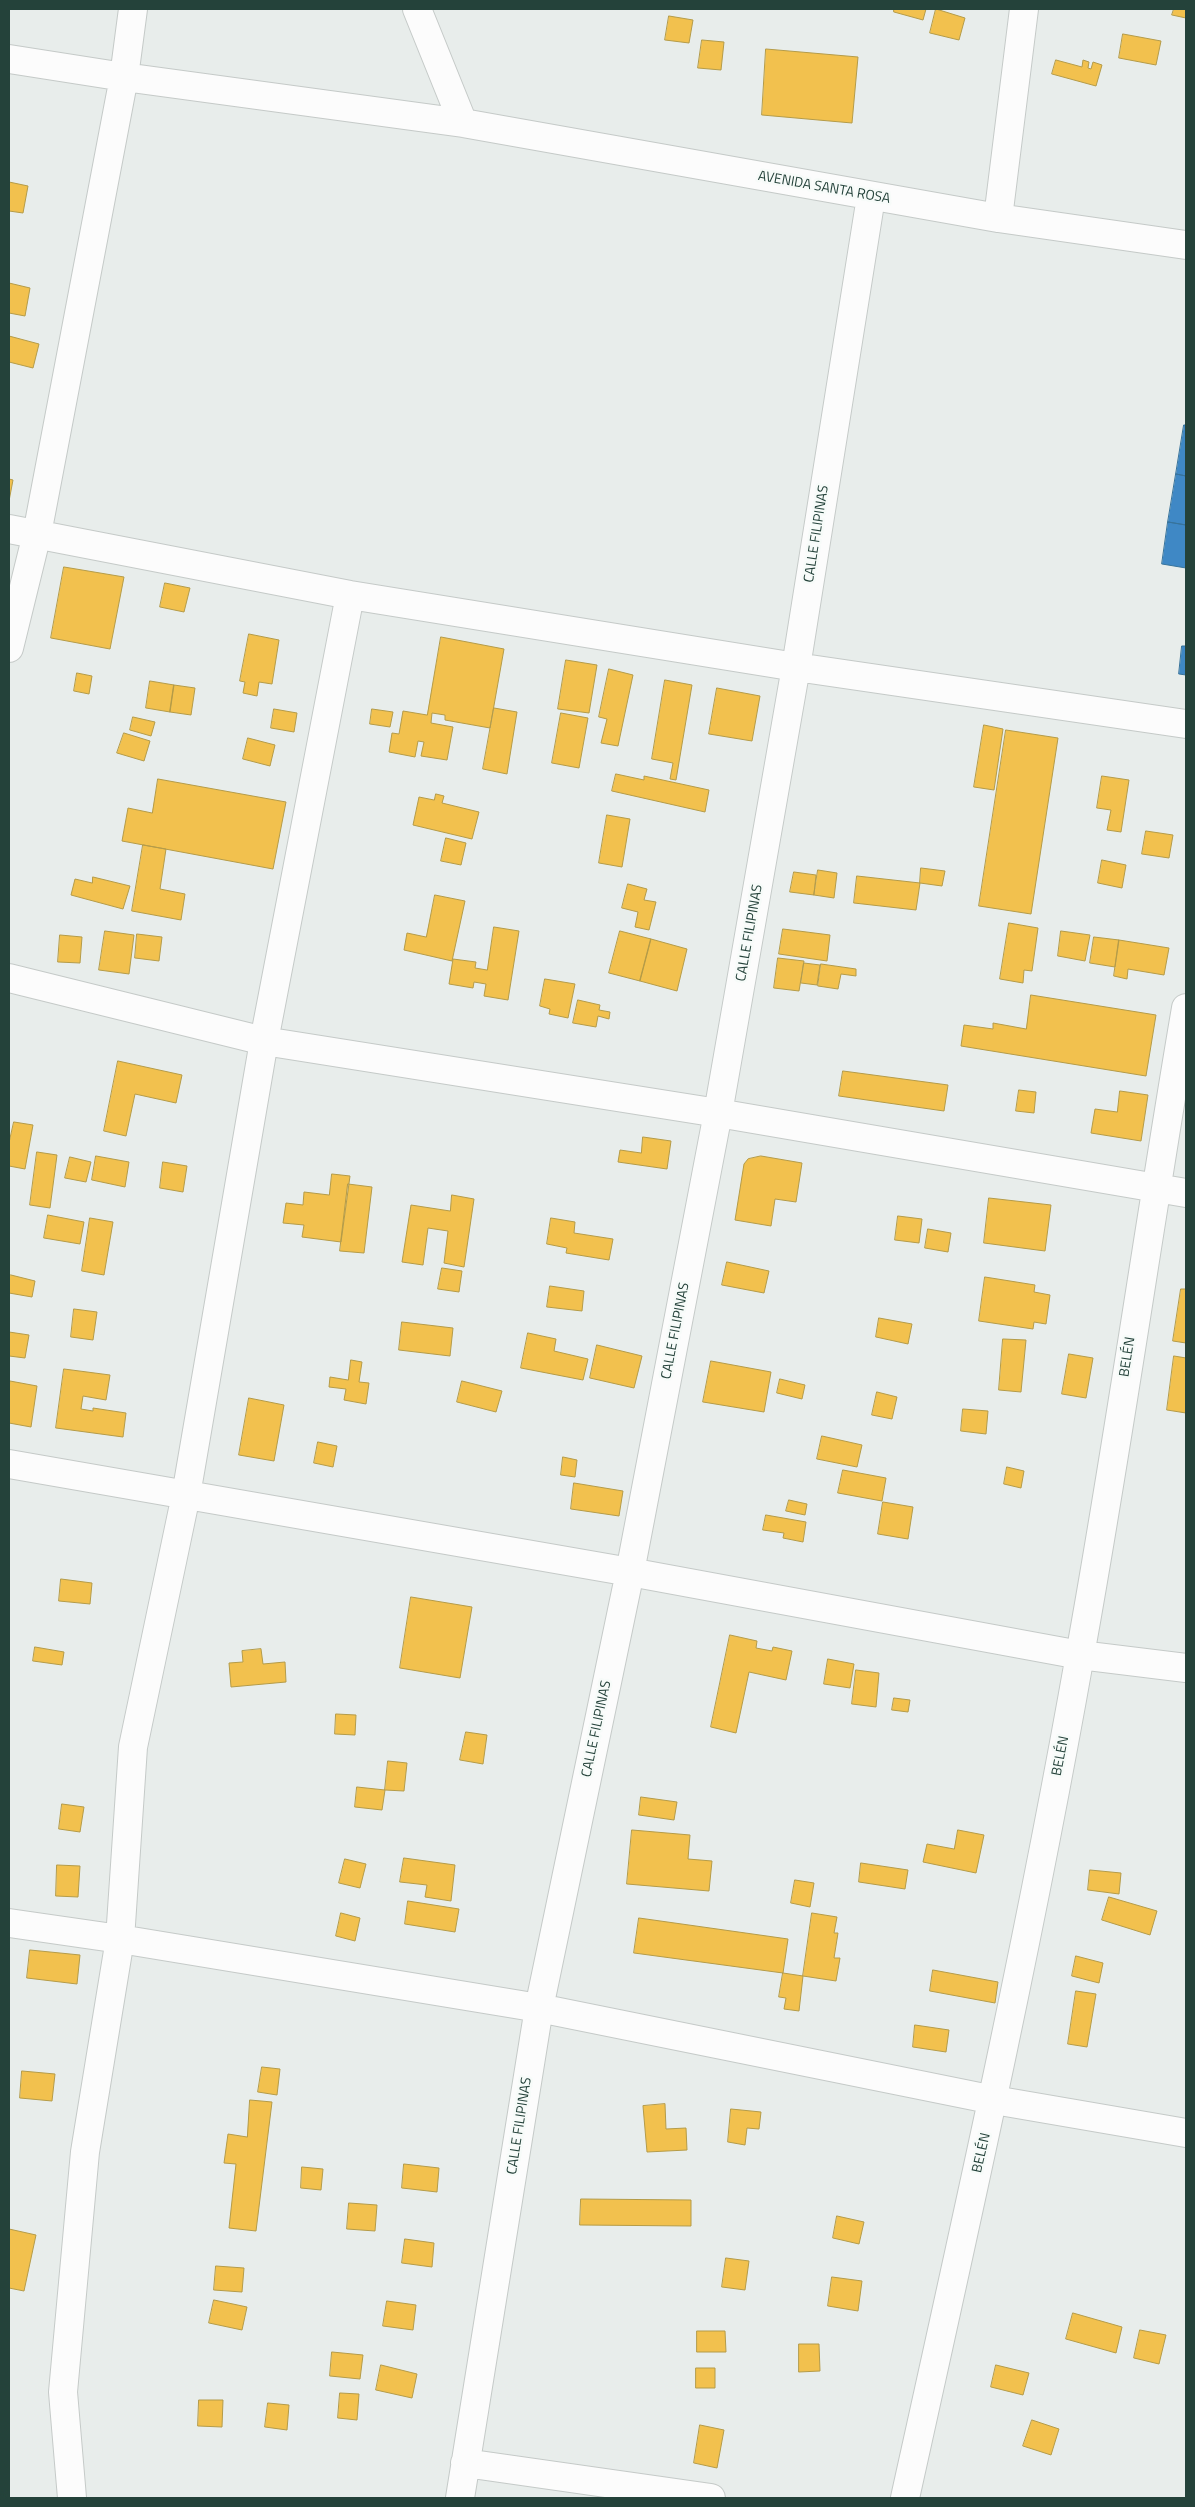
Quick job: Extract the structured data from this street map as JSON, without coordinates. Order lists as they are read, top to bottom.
{
  "streets": {
    "street": ["AVENIDA SANTA ROSA", "CALLE FILIPINAS", "BELÉN"]
  },
  "crossings": [
    ["AVENIDA SANTA ROSA", "CALLE FILIPINAS"]
  ]
}
